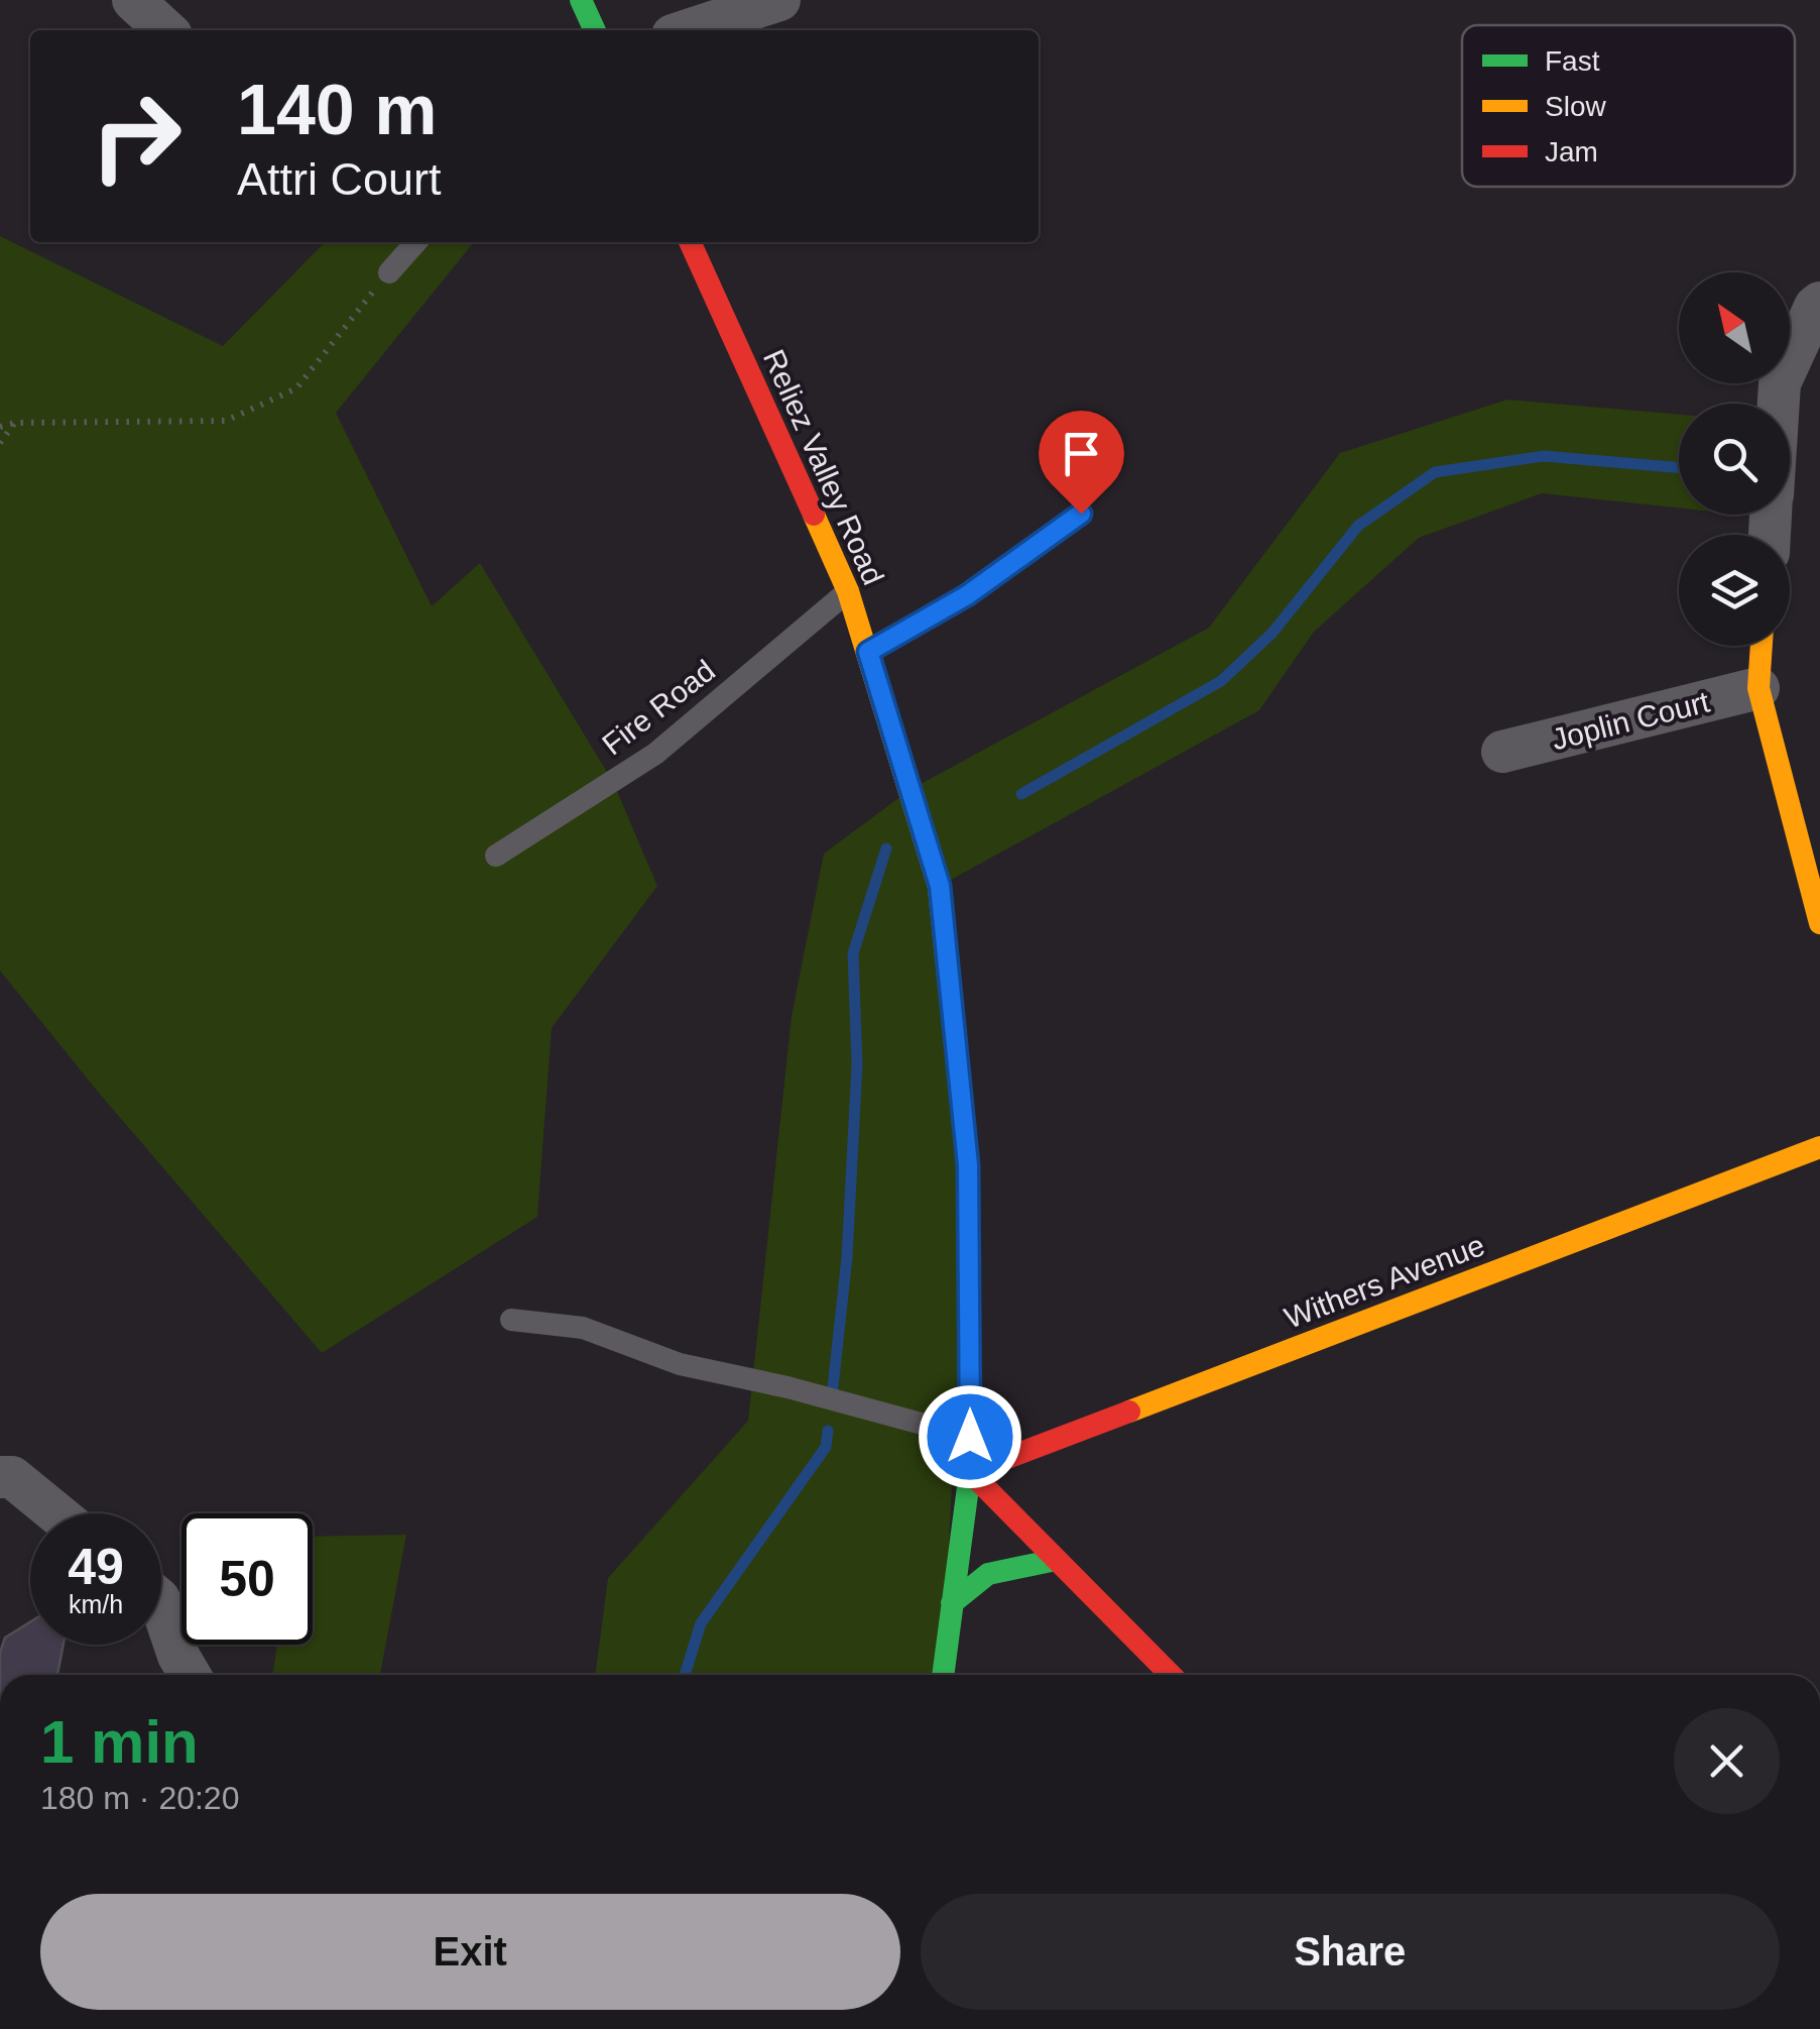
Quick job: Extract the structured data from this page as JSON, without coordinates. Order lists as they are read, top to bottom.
{
  "streets": {
    "street": ["Reliez Valley Road", "Joplin Court", "Withers Avenue"],
    "lane": ["Fire Road"]
  },
  "crossings": [
    ["Reliez Valley Road", "Fire Road"],
    ["Reliez Valley Road", "Withers Avenue"]
  ],
  "legend": ["Fast", "Slow", "Jam"],
  "north": "top left",
  "page": {
    "turn": ["140 m", "Attri Court"],
    "speed": "49 km/h",
    "limit": "50",
    "heading": ["1 min", "180 m · 20:20"],
    "buttons": ["Exit", "Share"]
  }
}
